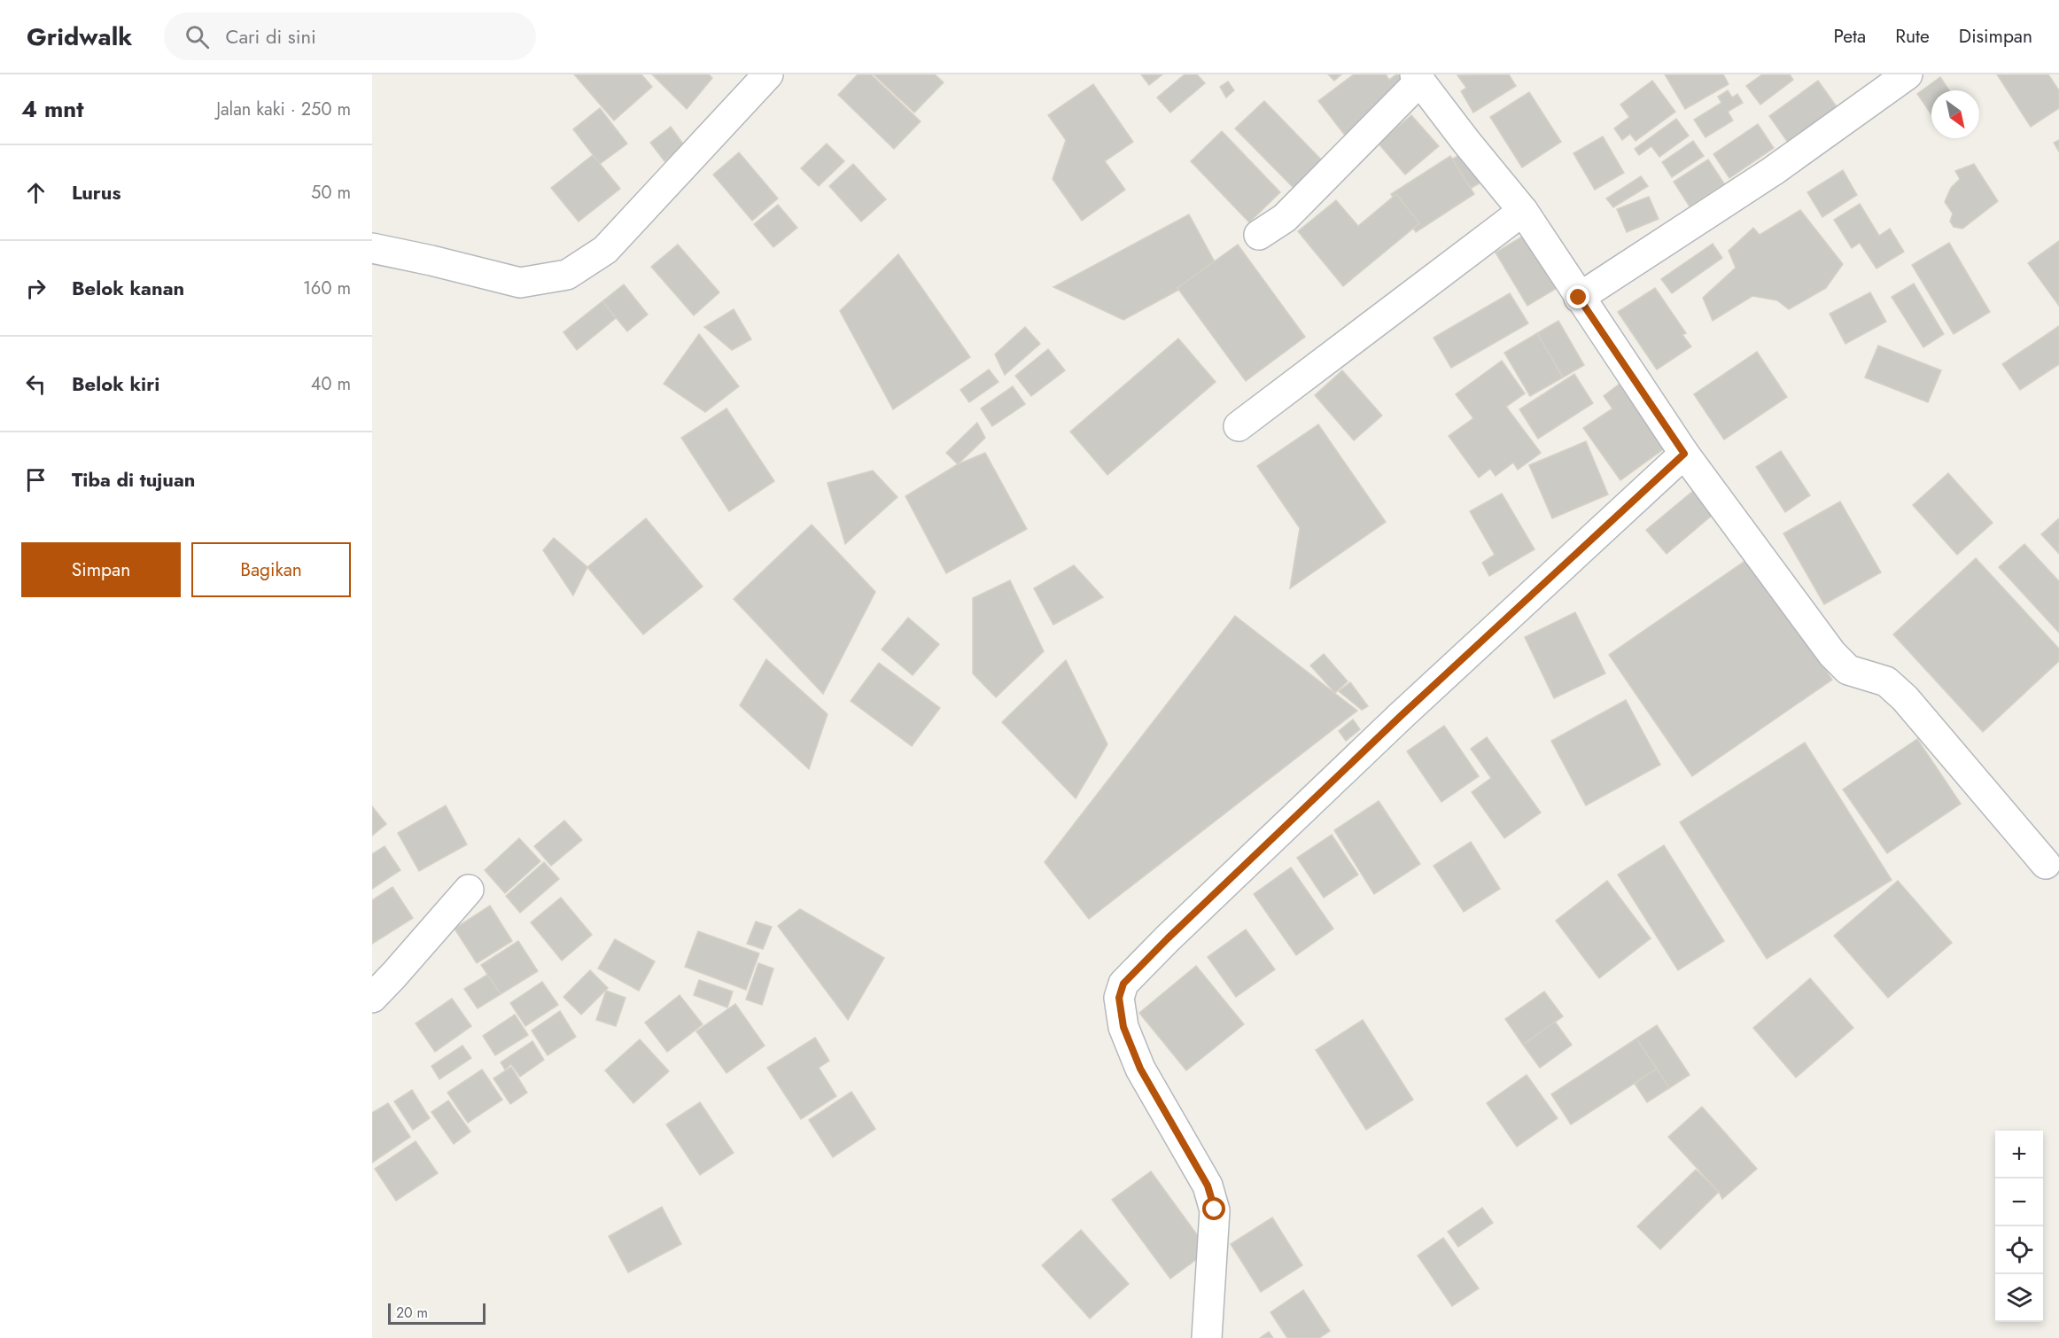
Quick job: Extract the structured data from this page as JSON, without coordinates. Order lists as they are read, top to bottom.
{
  "scale_bar": "20 m",
  "north": "bottom right",
  "page": {
    "header": "Gridwalk",
    "search": "Cari di sini",
    "nav": ["Peta", "Rute", "Disimpan"],
    "heading": ["4 mnt", "Jalan kaki · 250 m"],
    "list": [
      ["Lurus", "50 m"],
      ["Belok kanan", "160 m"],
      ["Belok kiri", "40 m"],
      "Tiba di tujuan"
    ],
    "buttons": ["Simpan", "Bagikan"],
    "map_buttons": ["+", "−"],
    "scale": "20 m"
  }
}
